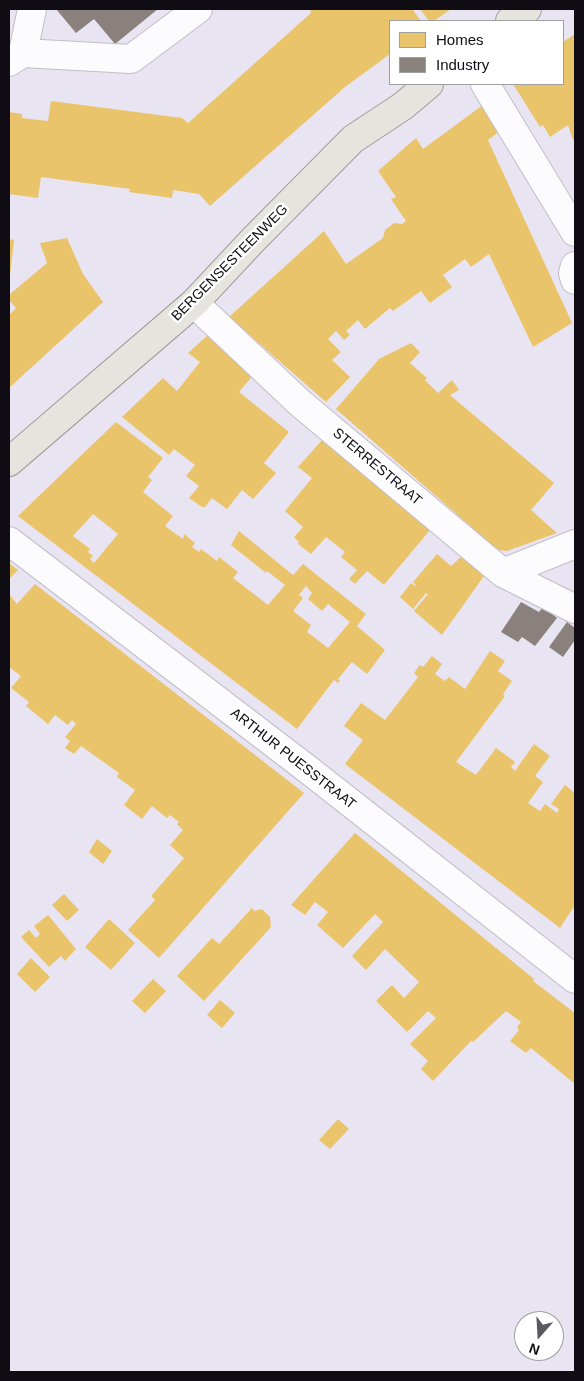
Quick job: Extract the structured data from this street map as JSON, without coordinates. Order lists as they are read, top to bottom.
{
  "streets": {
    "main road": ["BERGENSESTEENWEG"],
    "street": ["STERRESTRAAT", "ARTHUR PUESSTRAAT"]
  },
  "crossings": [
    ["BERGENSESTEENWEG", "STERRESTRAAT"]
  ],
  "legend": ["Homes", "Industry"],
  "north": "bottom"
}
